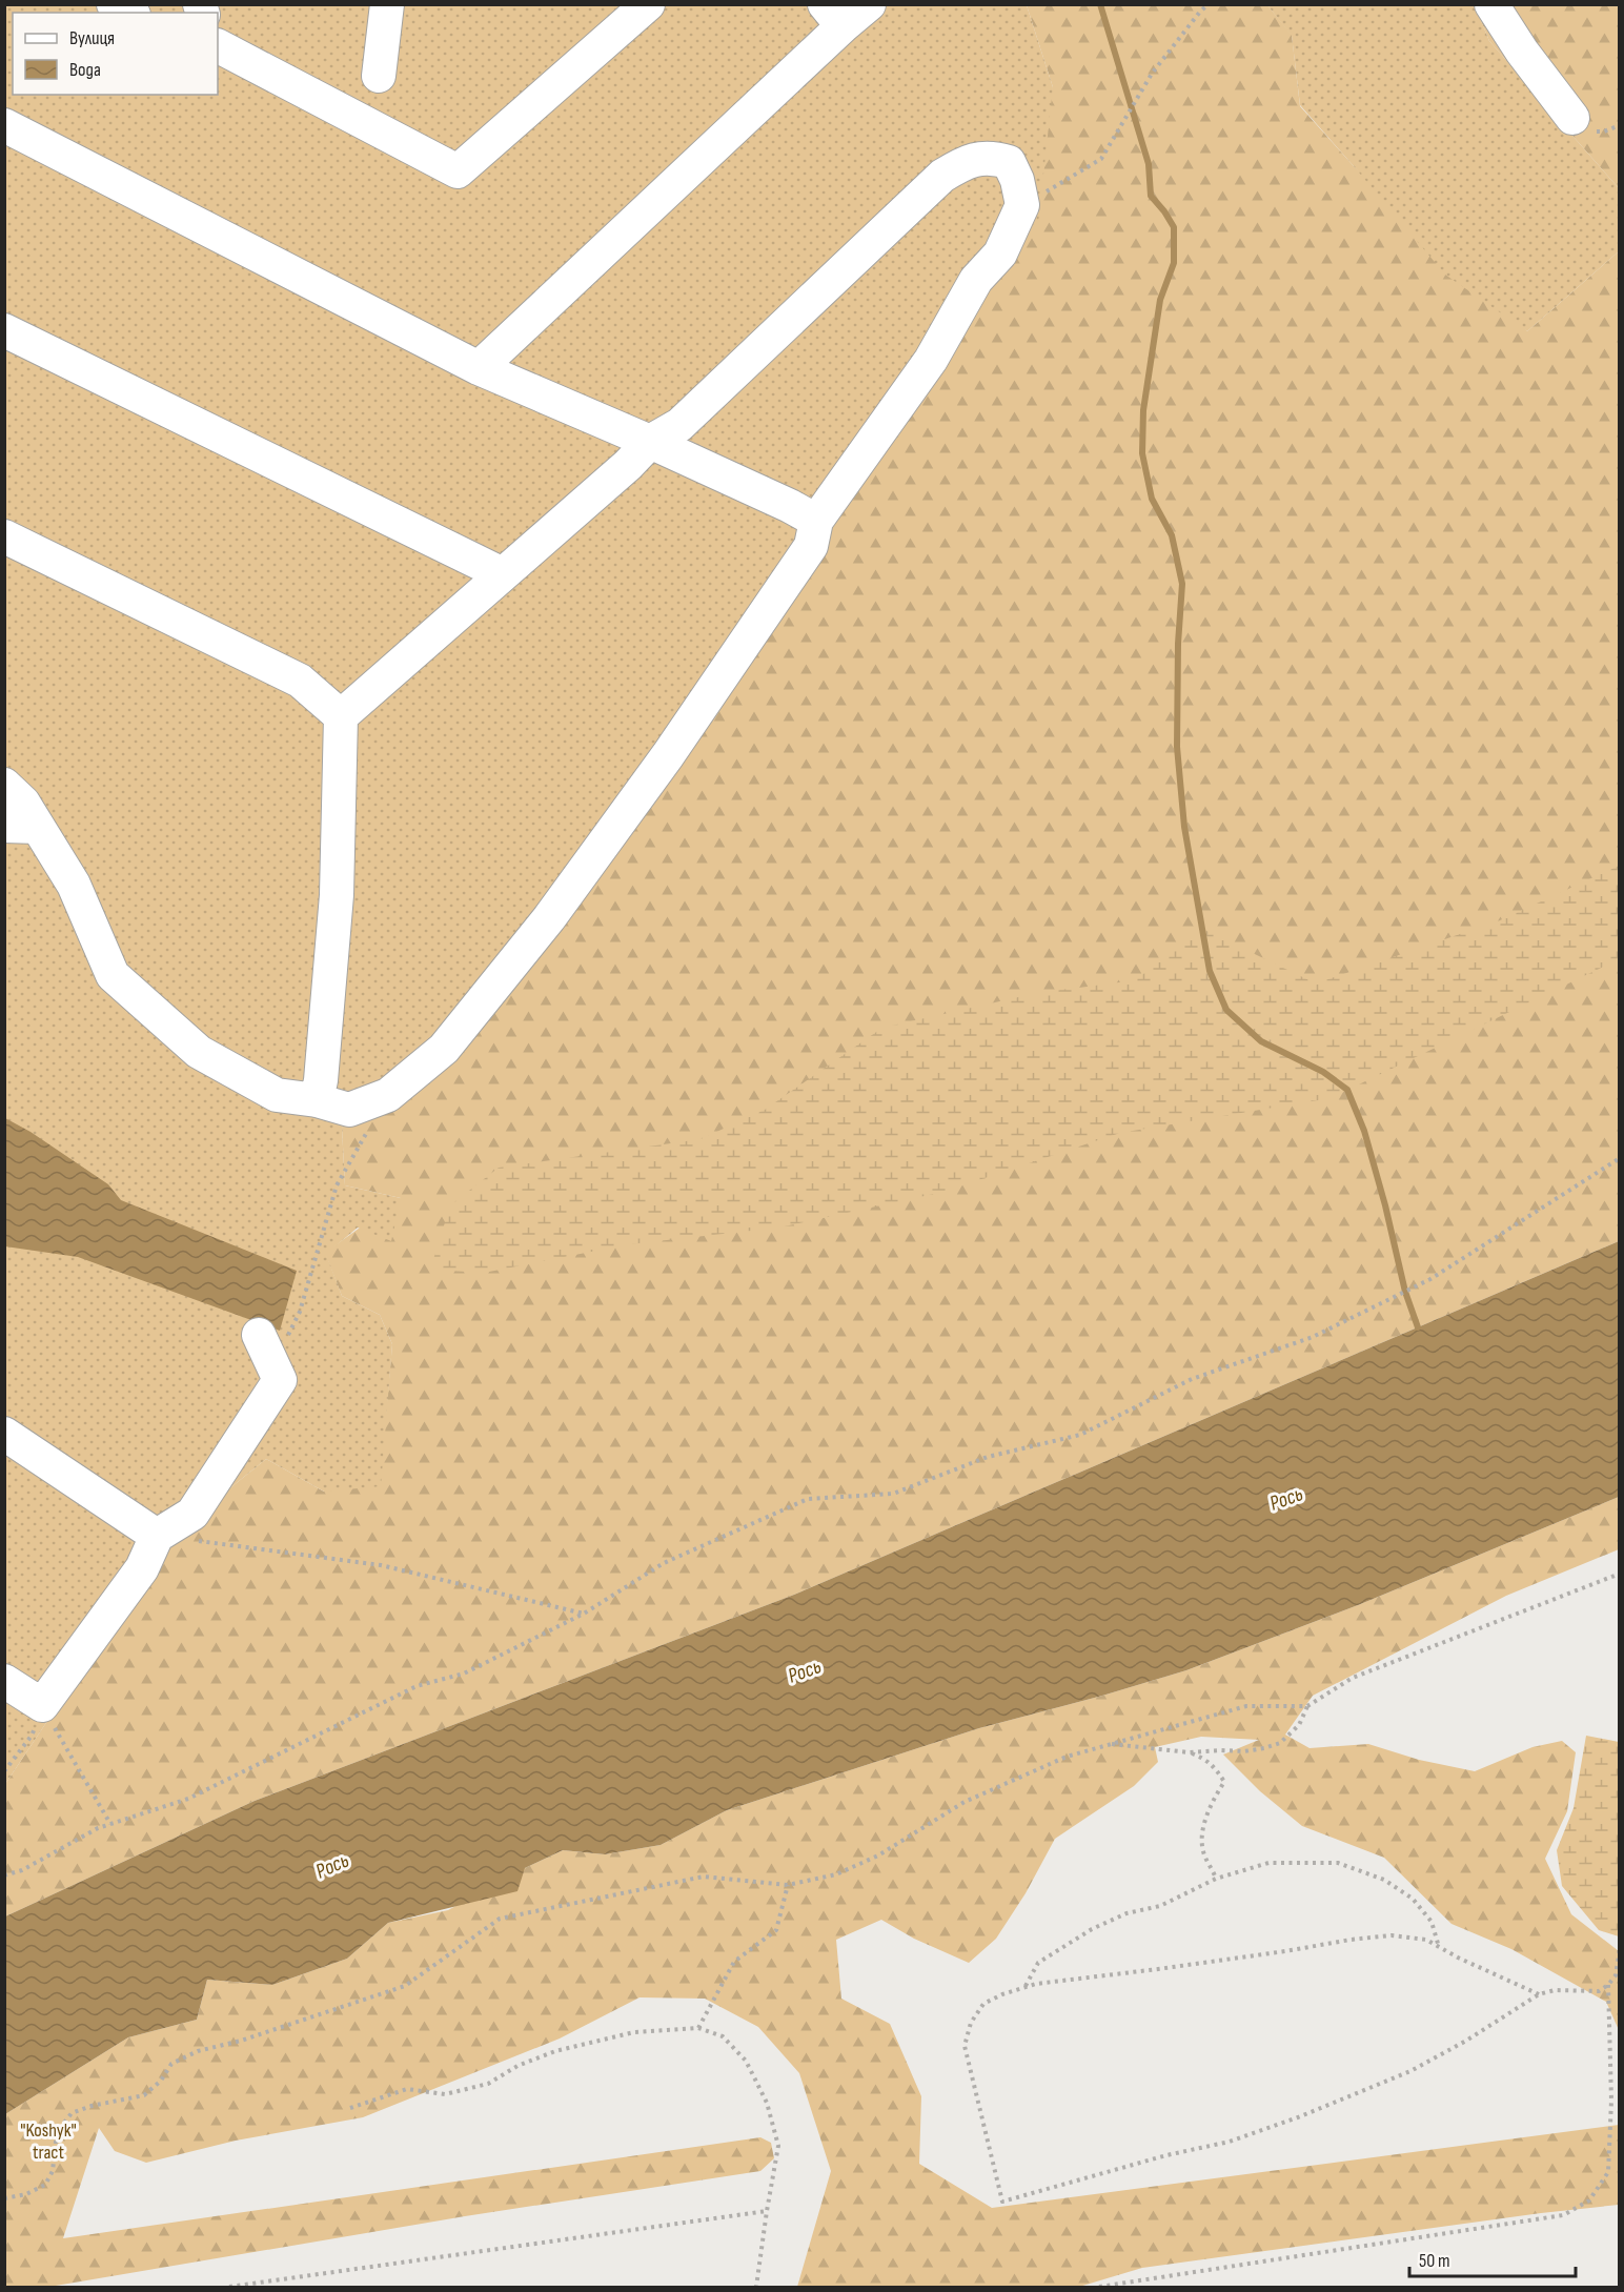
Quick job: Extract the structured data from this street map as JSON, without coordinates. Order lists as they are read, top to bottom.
{
  "water": ["Рось"],
  "parks": ["\"Koshyk\" tract"],
  "legend": ["Вулиця", "Вода"],
  "scale_bar": "50 m"
}
